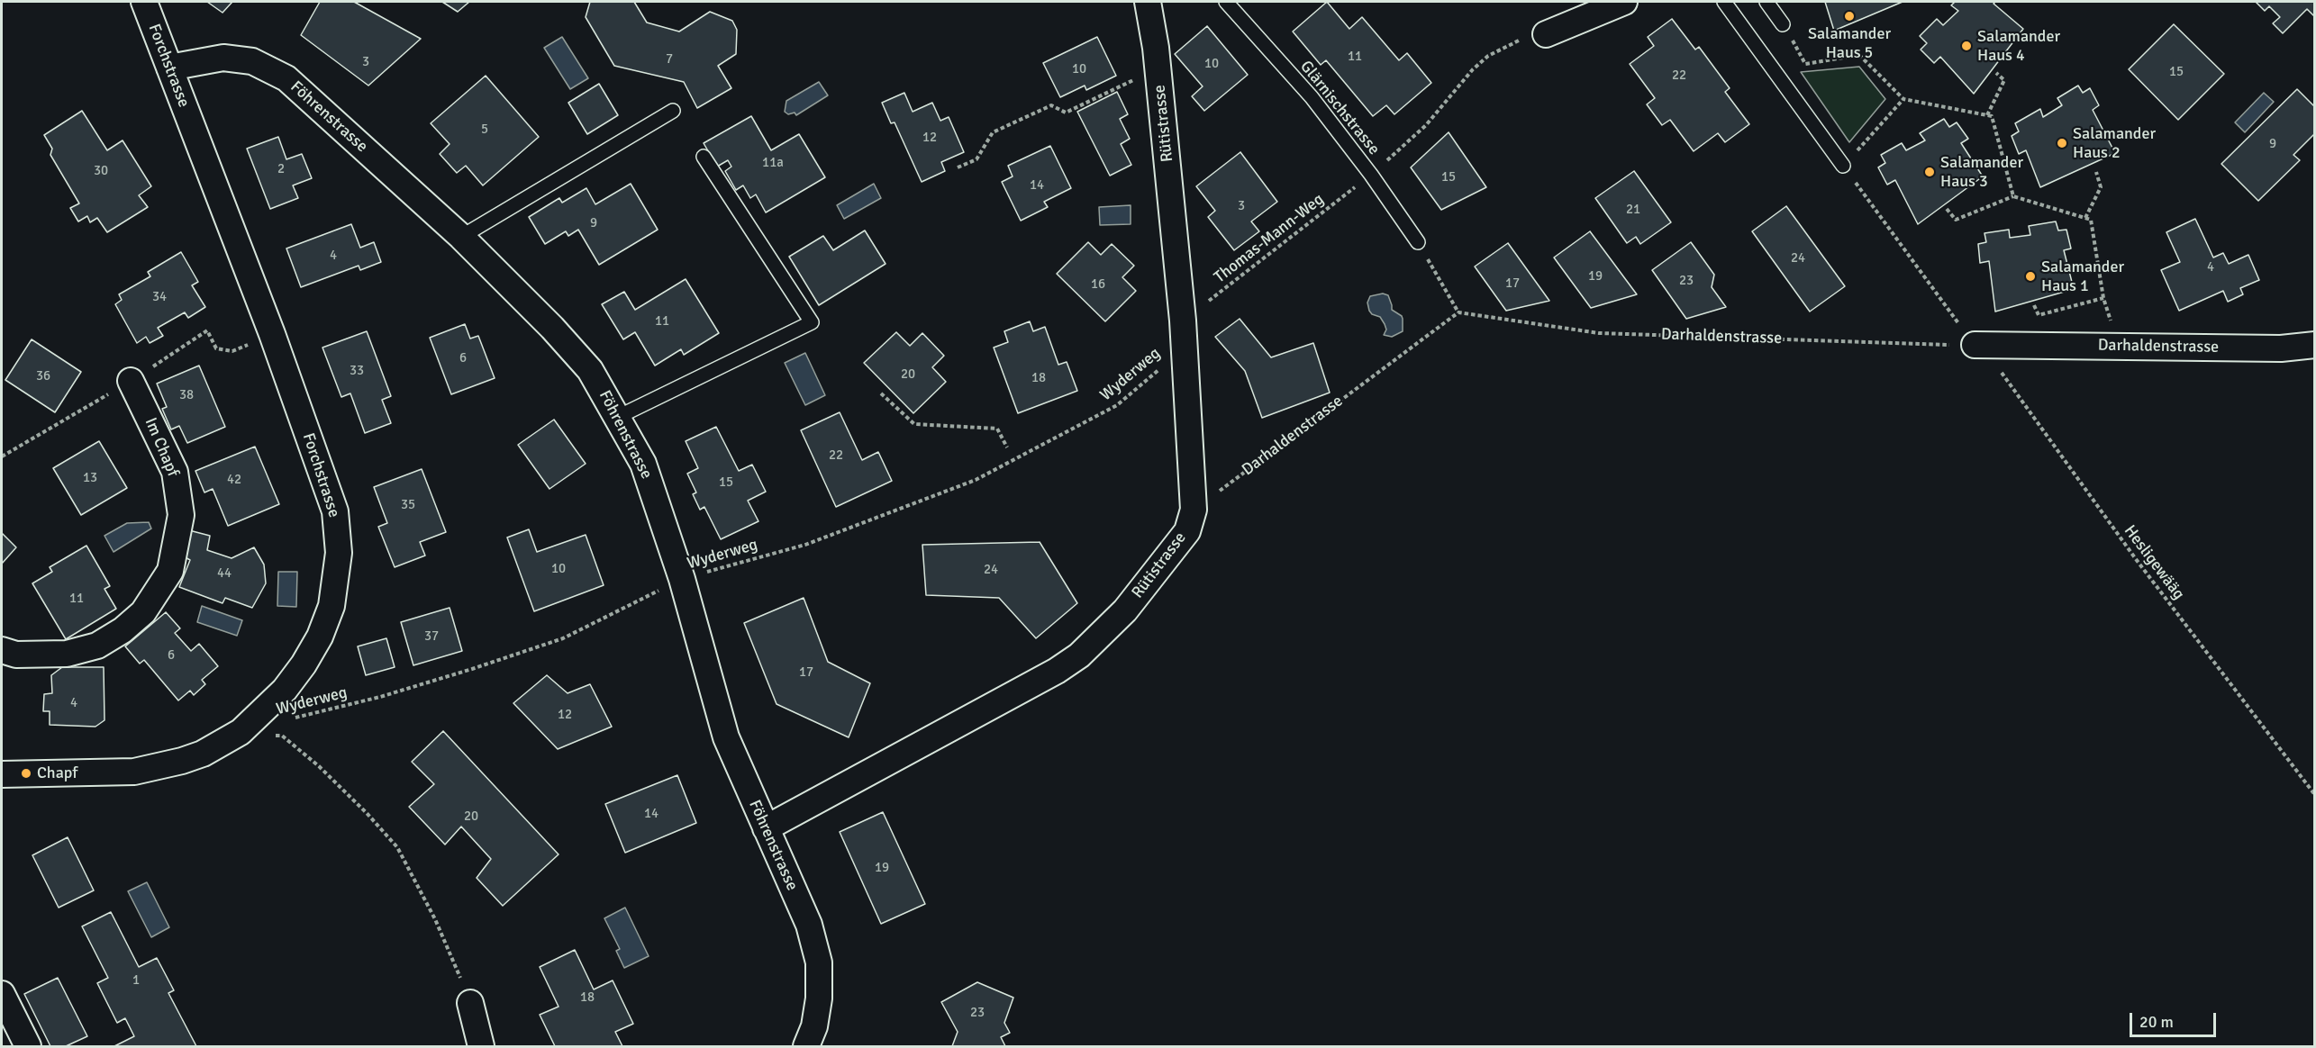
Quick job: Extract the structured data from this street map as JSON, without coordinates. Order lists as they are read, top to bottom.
{
  "streets": {
    "street": [
      "Forchstrasse",
      "Föhrenstrasse",
      "Rütistrasse",
      "Darhaldenstrasse",
      "Im Chapf"
    ],
    "lane": ["Glärnischstrasse"],
    "path": ["Thomas-Mann-Weg", "Wyderweg", "Hesligewääg"]
  },
  "crossings": [
    ["Forchstrasse", "Föhrenstrasse"],
    ["Glärnischstrasse", "Thomas-Mann-Weg"],
    ["Föhrenstrasse", "Rütistrasse"],
    ["Föhrenstrasse", "Wyderweg"],
    ["Rütistrasse", "Thomas-Mann-Weg"],
    ["Rütistrasse", "Darhaldenstrasse"],
    ["Rütistrasse", "Wyderweg"],
    ["Thomas-Mann-Weg", "Wyderweg"],
    ["Darhaldenstrasse", "Hesligewääg"]
  ],
  "places": [
    "Salamander Haus 5",
    "Salamander Haus 4",
    "Salamander Haus 2",
    "Salamander Haus 3",
    "Salamander Haus 1",
    "Chapf"
  ],
  "house_numbers": [
    "11",
    "7",
    "3",
    "10",
    "10",
    "15",
    "22",
    "5",
    "12",
    "9",
    "11a",
    "2",
    "30",
    "15",
    "14",
    "3",
    "21",
    "9",
    "4",
    "24",
    "4",
    "19",
    "23",
    "17",
    "16",
    "34",
    "11",
    "6",
    "33",
    "20",
    "36",
    "18",
    "38",
    "22",
    "13",
    "42",
    "15",
    "35",
    "10",
    "24",
    "44",
    "11",
    "37",
    "6",
    "17",
    "4",
    "12",
    "14",
    "20",
    "19",
    "1",
    "18",
    "23"
  ],
  "scale_bar": "20 m"
}
